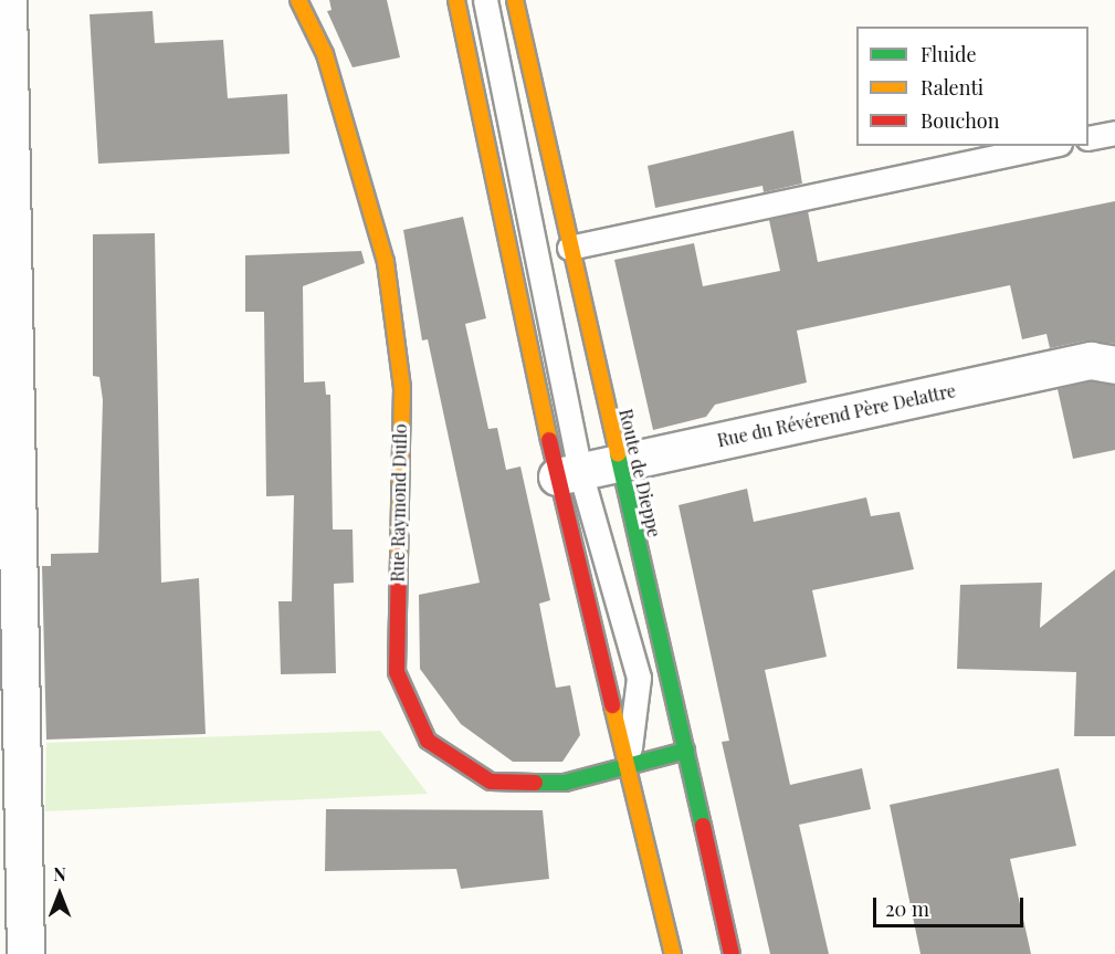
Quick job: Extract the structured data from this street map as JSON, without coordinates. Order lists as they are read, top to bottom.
{
  "streets": {
    "main road": ["Route de Dieppe", "Rue Raymond Duflo"],
    "street": ["Rue du Révérend Père Delattre"]
  },
  "crossings": [
    ["Rue du Révérend Père Delattre", "Route de Dieppe"],
    ["Route de Dieppe", "Rue Raymond Duflo"]
  ],
  "legend": ["Fluide", "Ralenti", "Bouchon"],
  "scale_bar": "20 m",
  "north": "top"
}
